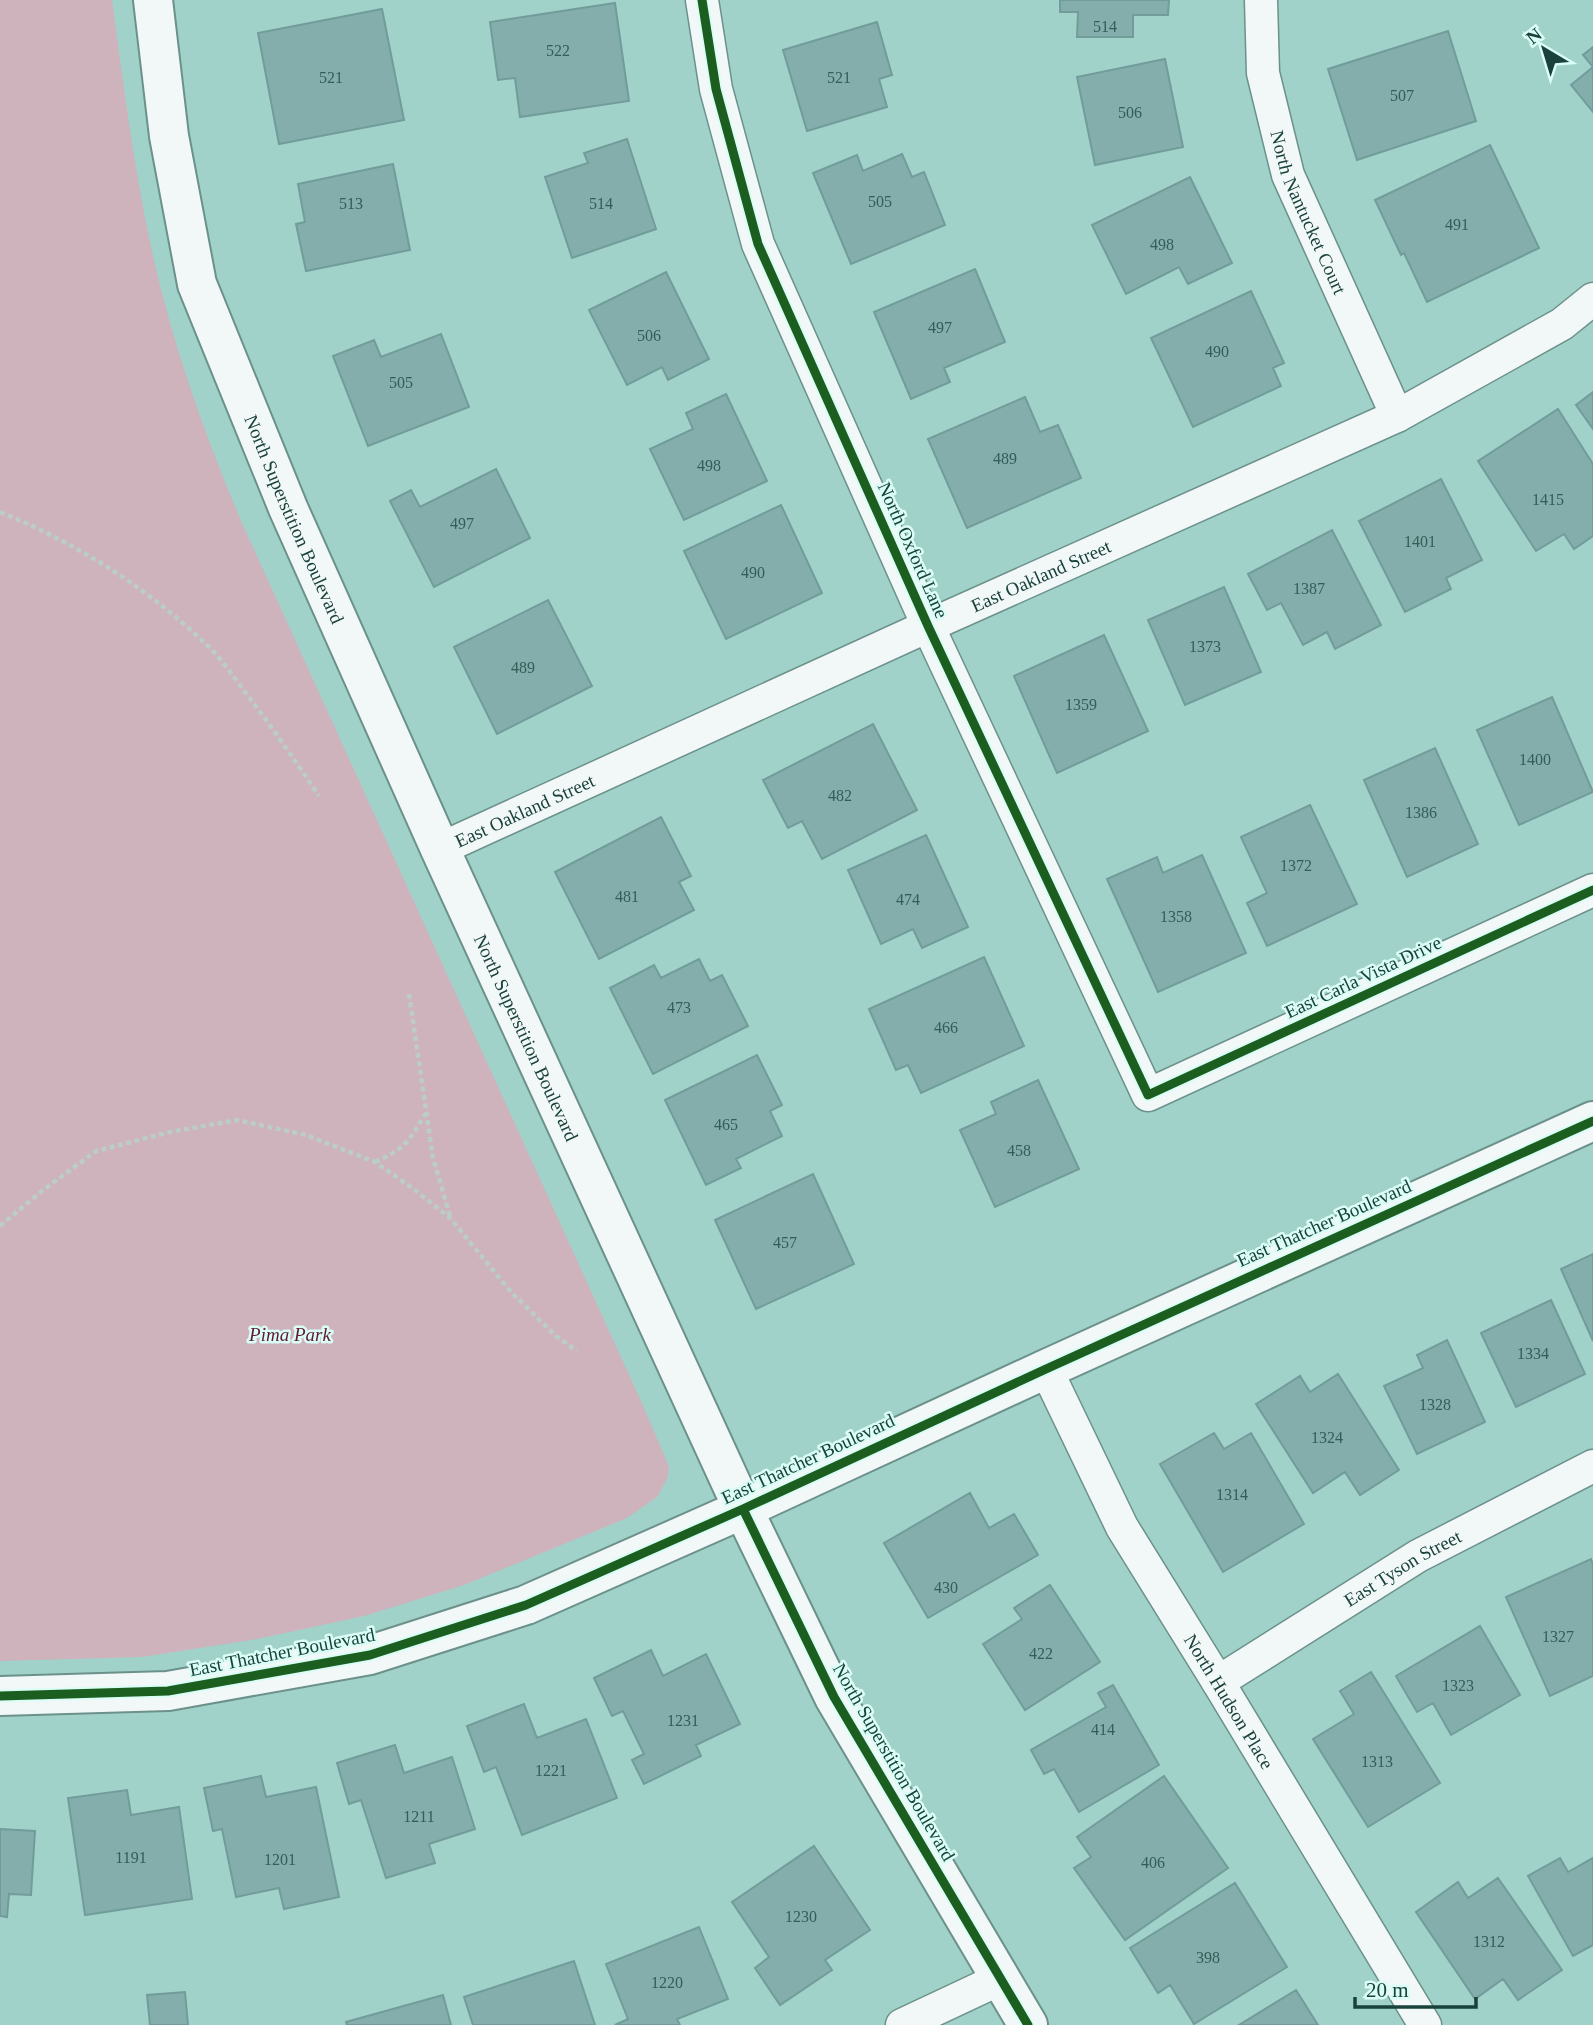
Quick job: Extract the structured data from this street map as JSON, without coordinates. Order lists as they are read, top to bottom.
{
  "streets": {
    "street": [
      "North Nantucket Court",
      "North Superstition Boulevard",
      "North Oxford Lane",
      "East Oakland Street",
      "East Carla Vista Drive",
      "East Thatcher Boulevard",
      "East Tyson Street",
      "North Hudson Place"
    ]
  },
  "crossings": [
    ["North Nantucket Court", "East Oakland Street"],
    ["North Superstition Boulevard", "East Oakland Street"],
    ["North Superstition Boulevard", "East Thatcher Boulevard"],
    ["North Oxford Lane", "East Oakland Street"],
    ["North Oxford Lane", "East Carla Vista Drive"],
    ["East Thatcher Boulevard", "North Hudson Place"],
    ["East Tyson Street", "North Hudson Place"]
  ],
  "parks": ["Pima Park"],
  "house_numbers": [
    "514",
    "522",
    "521",
    "521",
    "507",
    "506",
    "505",
    "513",
    "514",
    "491",
    "498",
    "497",
    "506",
    "490",
    "505",
    "489",
    "498",
    "1415",
    "497",
    "1401",
    "490",
    "1387",
    "1373",
    "489",
    "1359",
    "1400",
    "482",
    "1386",
    "1372",
    "481",
    "474",
    "1358",
    "473",
    "466",
    "465",
    "458",
    "457",
    "1334",
    "1328",
    "1324",
    "1314",
    "430",
    "1327",
    "422",
    "1323",
    "1231",
    "414",
    "1313",
    "1221",
    "1211",
    "1191",
    "1201",
    "406",
    "1230",
    "1312",
    "398",
    "1220"
  ],
  "scale_bar": "20 m",
  "north": "top left"
}
